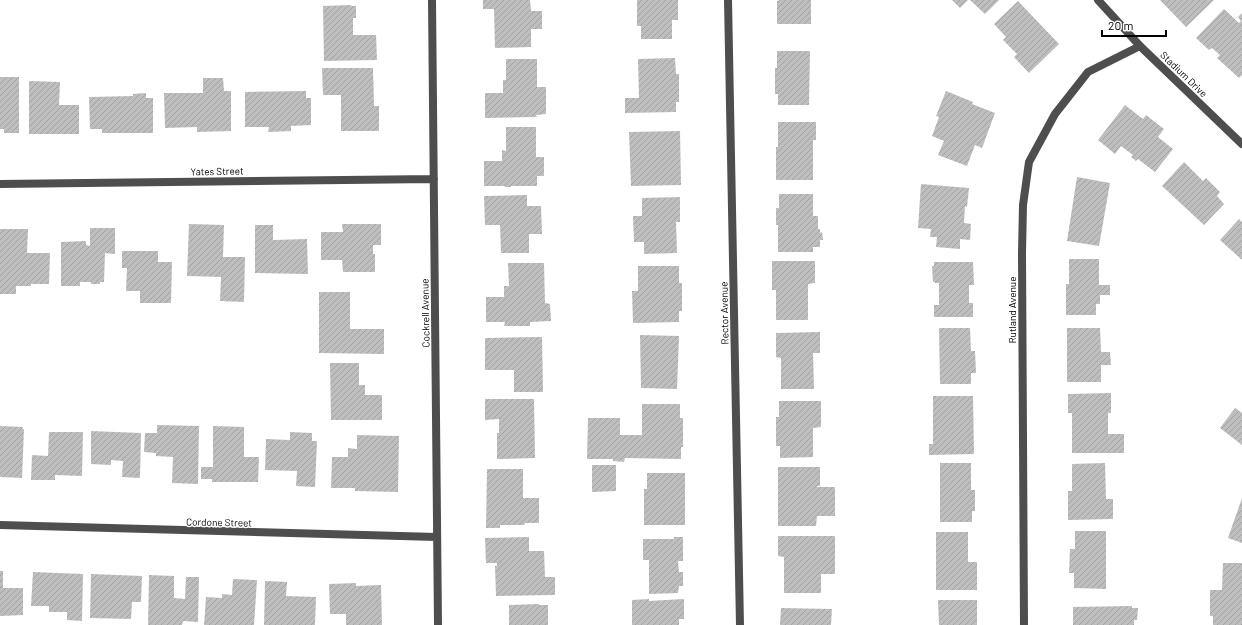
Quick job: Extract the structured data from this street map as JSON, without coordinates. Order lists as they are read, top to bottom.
{
  "streets": {
    "street": [
      "Stadium Drive",
      "Yates Street",
      "Rutland Avenue",
      "Cockrell Avenue",
      "Rector Avenue",
      "Cordone Street"
    ]
  },
  "crossings": [
    ["Stadium Drive", "Rutland Avenue"],
    ["Yates Street", "Cockrell Avenue"],
    ["Cockrell Avenue", "Cordone Street"]
  ],
  "scale_bar": "20 m"
}
